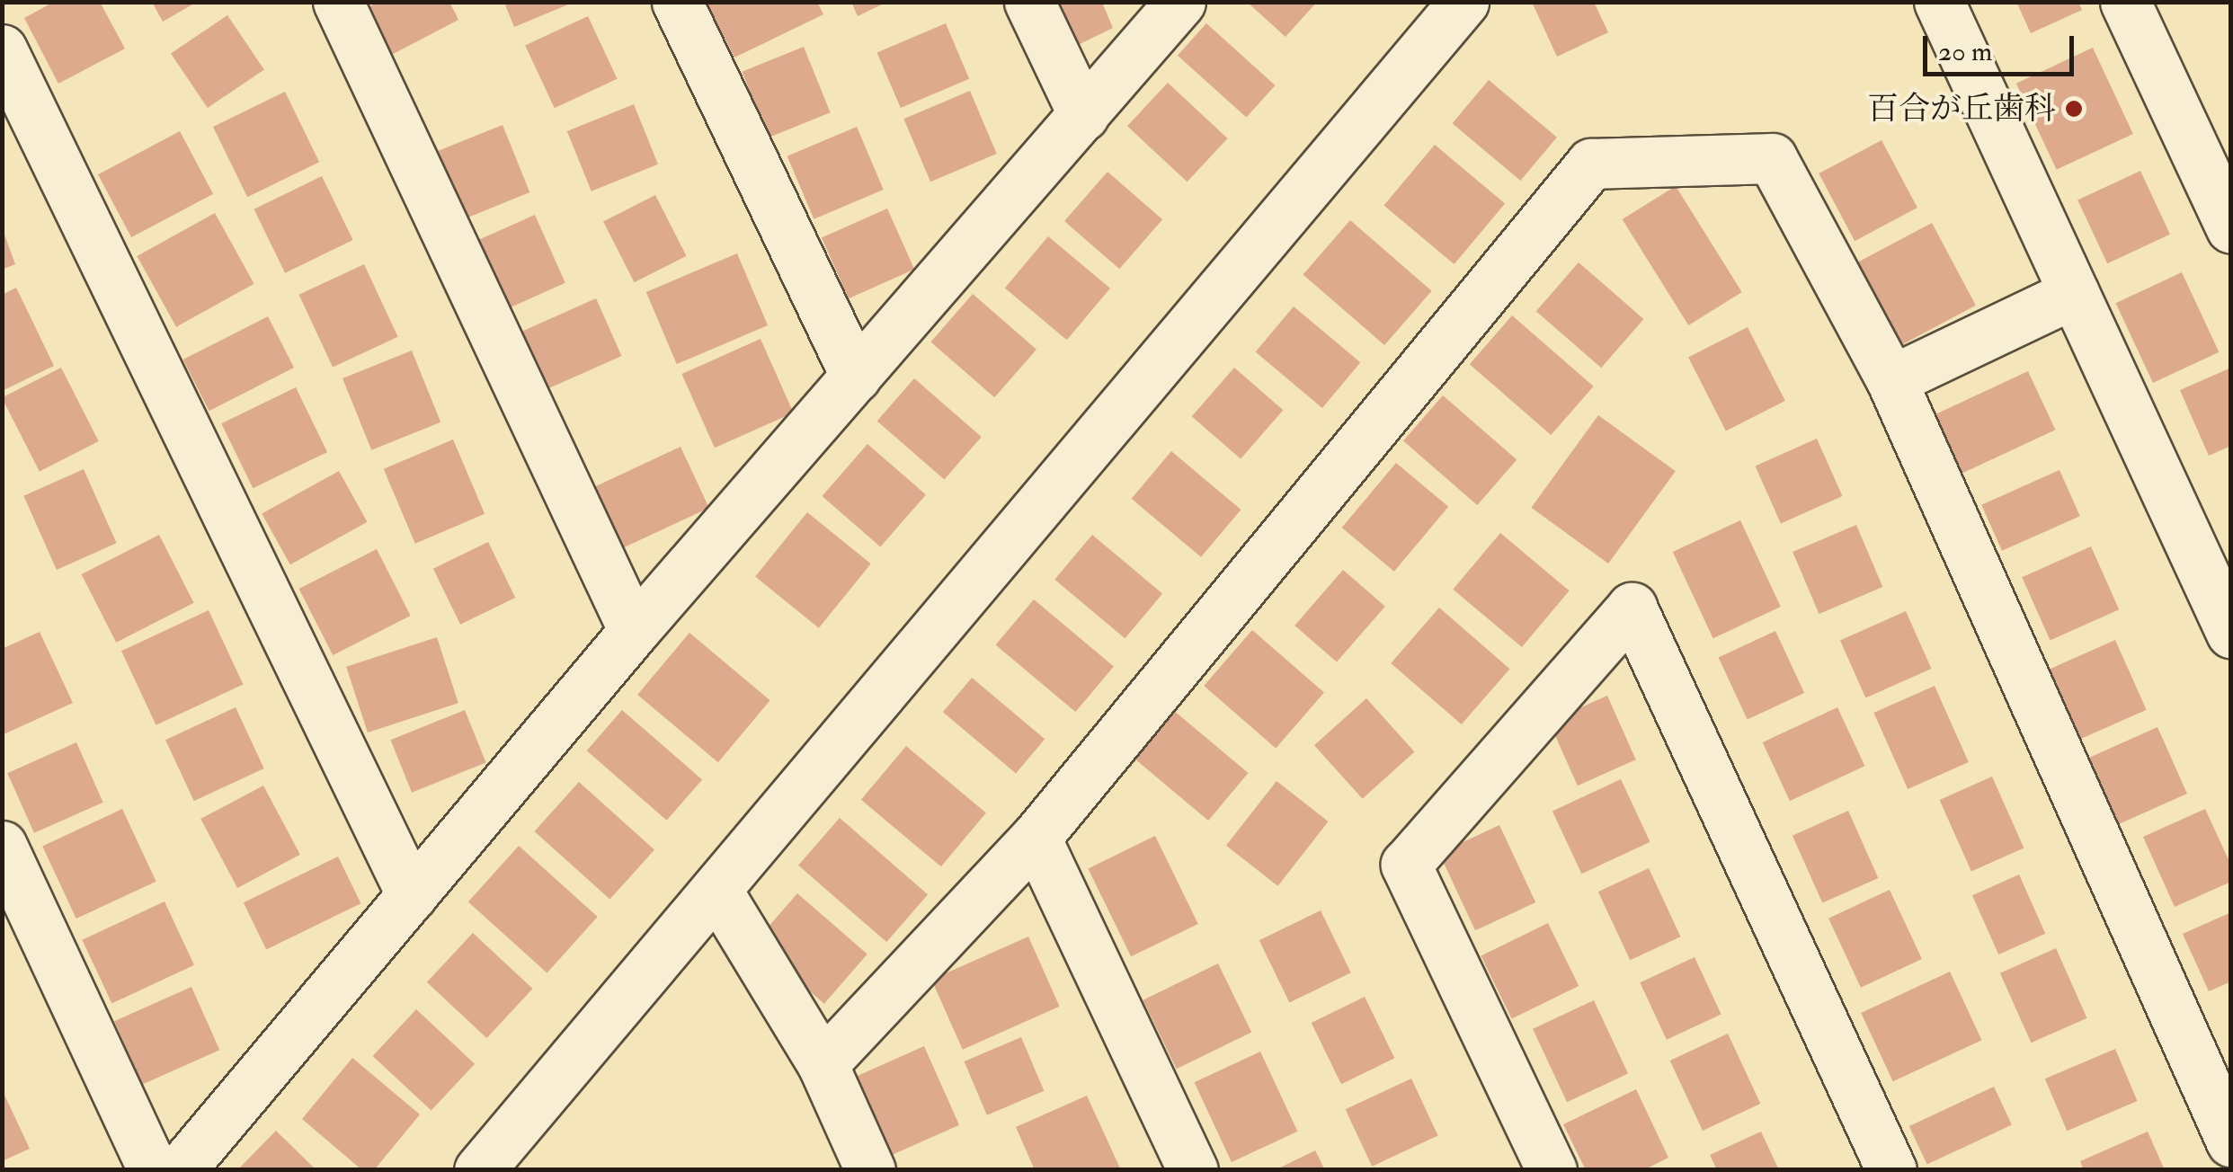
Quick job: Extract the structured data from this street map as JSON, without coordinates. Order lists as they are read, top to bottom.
{
  "places": ["百合が丘歯科"],
  "scale_bar": "20 m"
}
